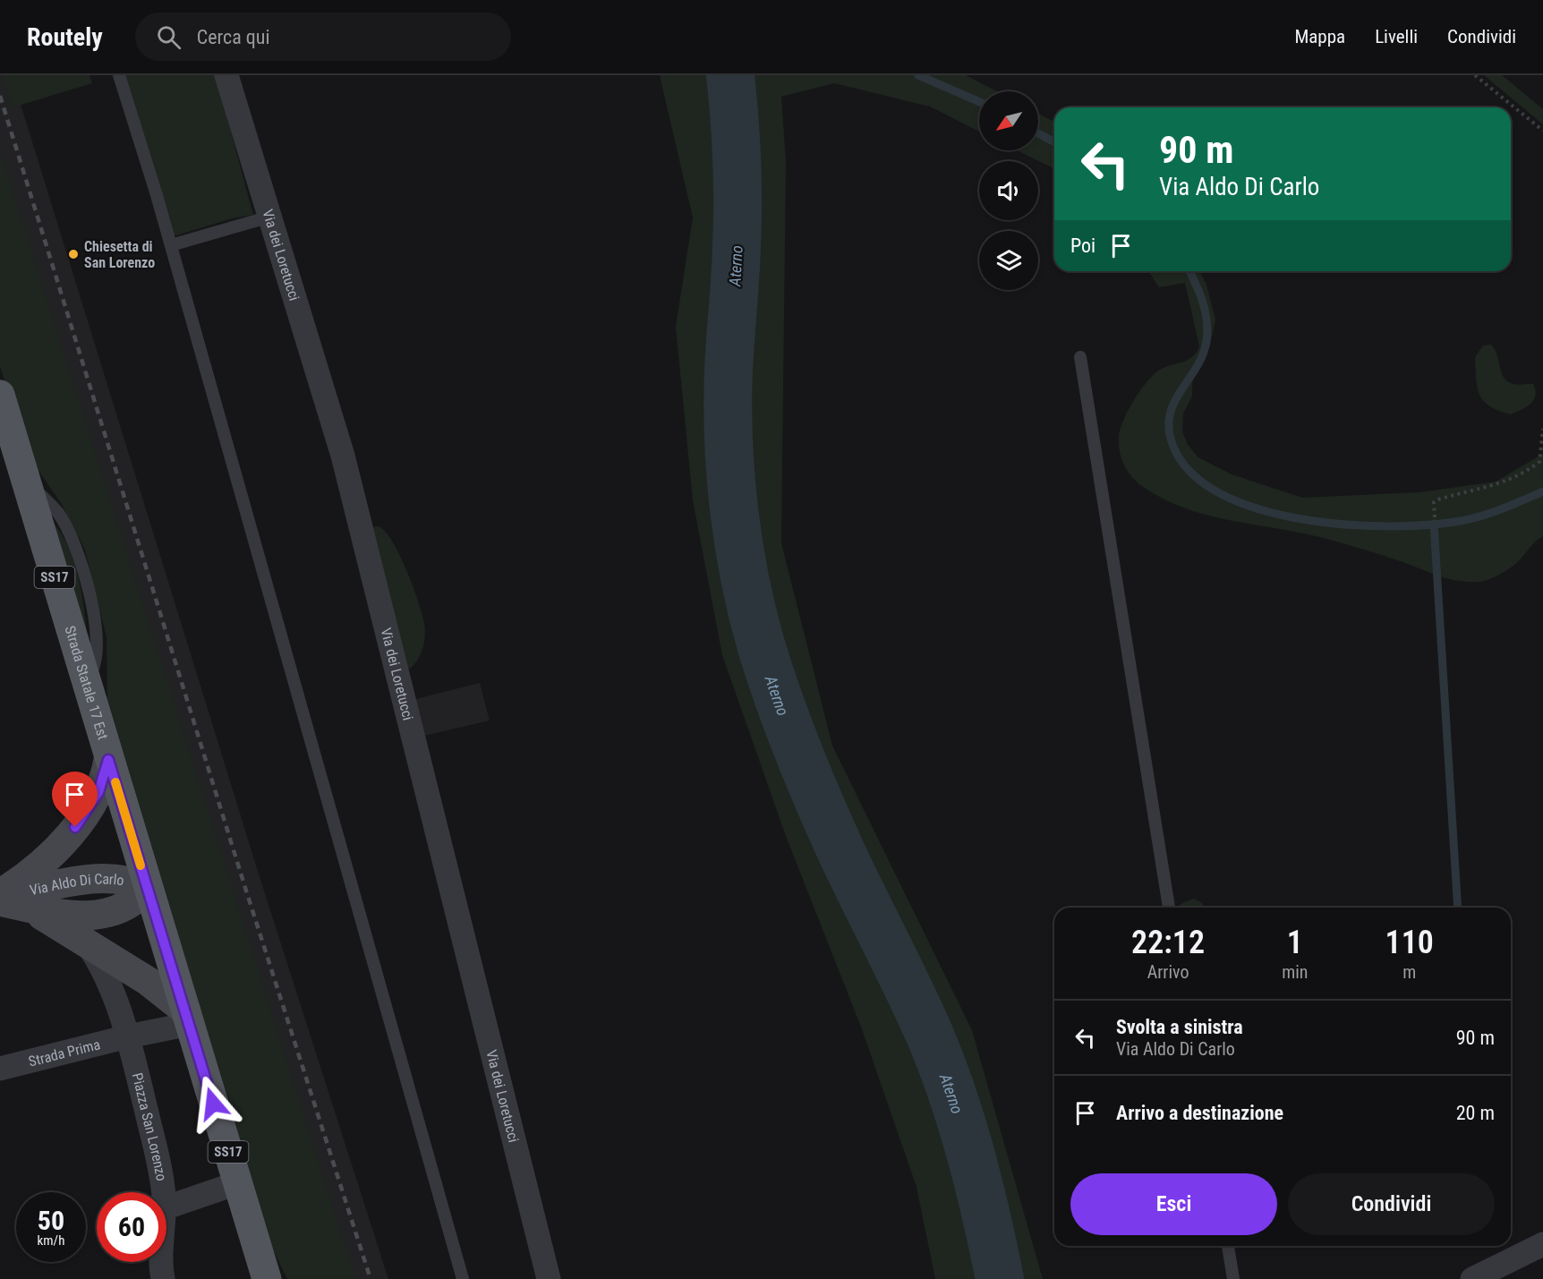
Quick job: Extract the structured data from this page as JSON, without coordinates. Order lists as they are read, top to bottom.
{
  "streets": {
    "main road": ["SS17", "Strada Statale 17 Est"],
    "street": [
      "Via dei Loretucci",
      "Via Aldo Di Carlo",
      "Strada Prima",
      "Piazza San Lorenzo"
    ]
  },
  "crossings": [
    ["Strada Statale 17 Est", "Via Aldo Di Carlo"],
    ["Via Aldo Di Carlo", "Piazza San Lorenzo"],
    ["Strada Prima", "Piazza San Lorenzo"]
  ],
  "water": ["Aterno"],
  "places": ["Chiesetta di San Lorenzo"],
  "north": "bottom left",
  "page": {
    "header": "Routely",
    "search": "Cerca qui",
    "nav": ["Mappa", "Livelli", "Condividi"],
    "turn": ["90 m", "Via Aldo Di Carlo"],
    "then": "Poi",
    "eta": [
      "22:12",
      "Arrivo",
      "1",
      "min",
      "110",
      "m"
    ],
    "list": [
      {
        "name": "Svolta a sinistra",
        "note": "Via Aldo Di Carlo",
        "value": "90 m"
      },
      {
        "name": "Arrivo a destinazione",
        "value": "20 m"
      }
    ],
    "buttons": ["Esci", "Condividi"],
    "speed": "50 km/h",
    "limit": "60"
  }
}
